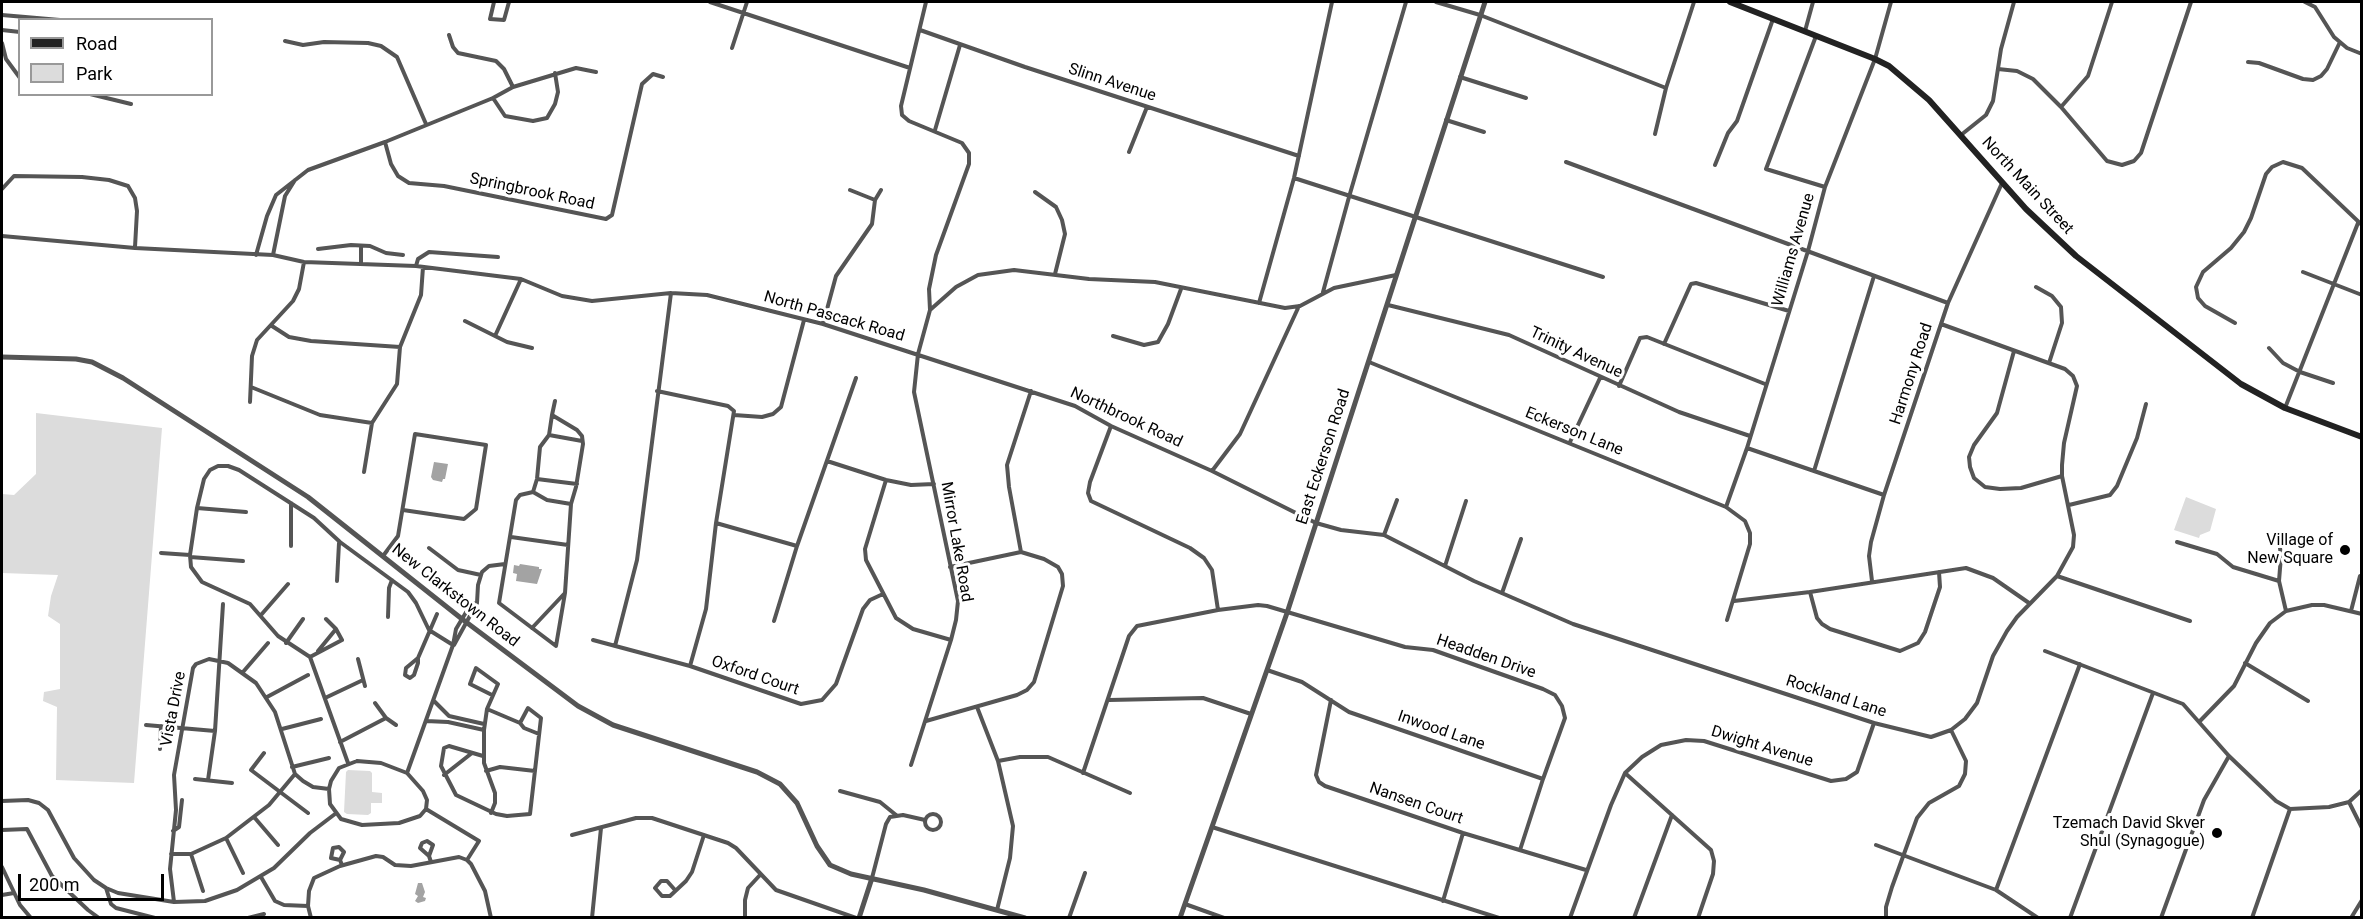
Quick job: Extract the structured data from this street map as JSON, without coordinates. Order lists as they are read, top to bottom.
{
  "streets": {
    "main road": ["North Main Street"],
    "street": [
      "Slinn Avenue",
      "Springbrook Road",
      "Williams Avenue",
      "North Pascack Road",
      "Trinity Avenue",
      "Harmony Road",
      "Northbrook Road",
      "Eckerson Lane",
      "East Eckerson Road",
      "Mirror Lake Road",
      "New Clarkstown Road",
      "Headden Drive",
      "Oxford Court",
      "Rockland Lane",
      "Vista Drive",
      "Inwood Lane",
      "Dwight Avenue",
      "Nansen Court"
    ]
  },
  "crossings": [
    ["North Main Street", "Williams Avenue"],
    ["North Main Street", "Harmony Road"],
    ["Williams Avenue", "Trinity Avenue"],
    ["Williams Avenue", "Eckerson Lane"],
    ["North Pascack Road", "Northbrook Road"],
    ["North Pascack Road", "Mirror Lake Road"],
    ["Trinity Avenue", "East Eckerson Road"],
    ["Northbrook Road", "East Eckerson Road"],
    ["Northbrook Road", "Mirror Lake Road"],
    ["Northbrook Road", "Rockland Lane"],
    ["Eckerson Lane", "East Eckerson Road"],
    ["East Eckerson Road", "Headden Drive"],
    ["East Eckerson Road", "Rockland Lane"],
    ["East Eckerson Road", "Inwood Lane"],
    ["Headden Drive", "Inwood Lane"],
    ["Rockland Lane", "Dwight Avenue"],
    ["Inwood Lane", "Nansen Court"],
    ["Dwight Avenue", "Nansen Court"]
  ],
  "places": ["Village of New Square", "Tzemach David Skver Shul (Synagogue)"],
  "legend": ["Road", "Park"],
  "scale_bar": "200 m"
}
